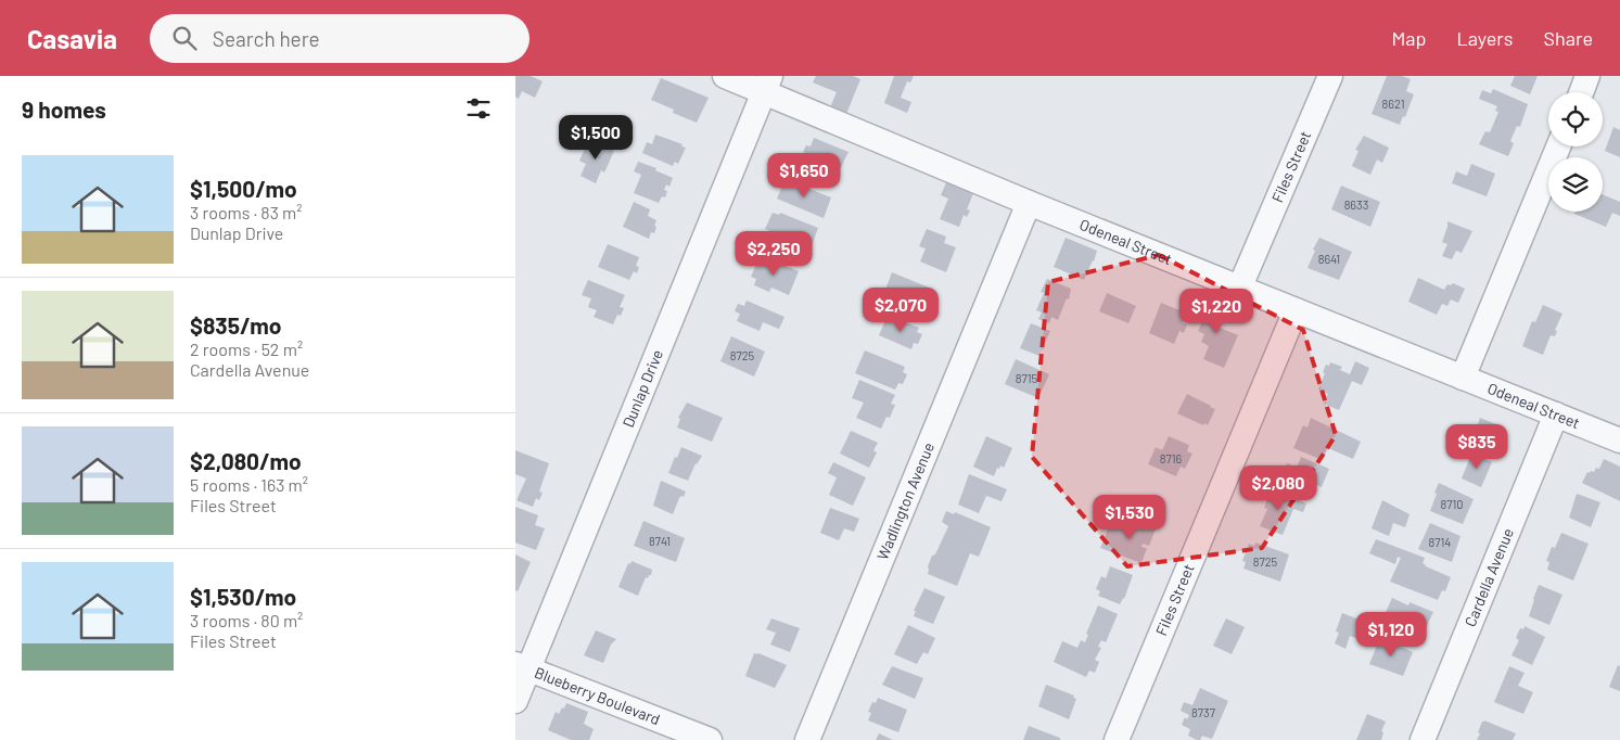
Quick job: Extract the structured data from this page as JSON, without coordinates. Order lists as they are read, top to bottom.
{
  "streets": {
    "street": [
      "Files Street",
      "Odeneal Street",
      "Dunlap Drive",
      "Wadlington Avenue",
      "Cardella Avenue",
      "Blueberry Boulevard"
    ]
  },
  "crossings": [
    ["Files Street", "Odeneal Street"],
    ["Odeneal Street", "Dunlap Drive"],
    ["Odeneal Street", "Wadlington Avenue"],
    ["Odeneal Street", "Cardella Avenue"],
    ["Dunlap Drive", "Blueberry Boulevard"]
  ],
  "house_numbers": [
    "8621",
    "8633",
    "8641",
    "8725",
    "8715",
    "8716",
    "8710",
    "8741",
    "8714",
    "8725",
    "8737"
  ],
  "page": {
    "header": "Casavia",
    "search": "Search here",
    "nav": ["Map", "Layers", "Share"],
    "heading": "9 homes",
    "price": [
      "$1,500",
      "$1,650",
      "$2,250",
      "$2,070",
      "$1,220",
      "$835",
      "$2,080",
      "$1,530",
      "$1,120"
    ],
    "list": [
      {
        "name": "$1,500/mo",
        "note": "3 rooms · 83 m² · Dunlap Drive"
      },
      {
        "name": "$835/mo",
        "note": "2 rooms · 52 m² · Cardella Avenue"
      },
      {
        "name": "$2,080/mo",
        "note": "5 rooms · 163 m² · Files Street"
      },
      {
        "name": "$1,530/mo",
        "note": "3 rooms · 80 m² · Files Street"
      }
    ]
  }
}
